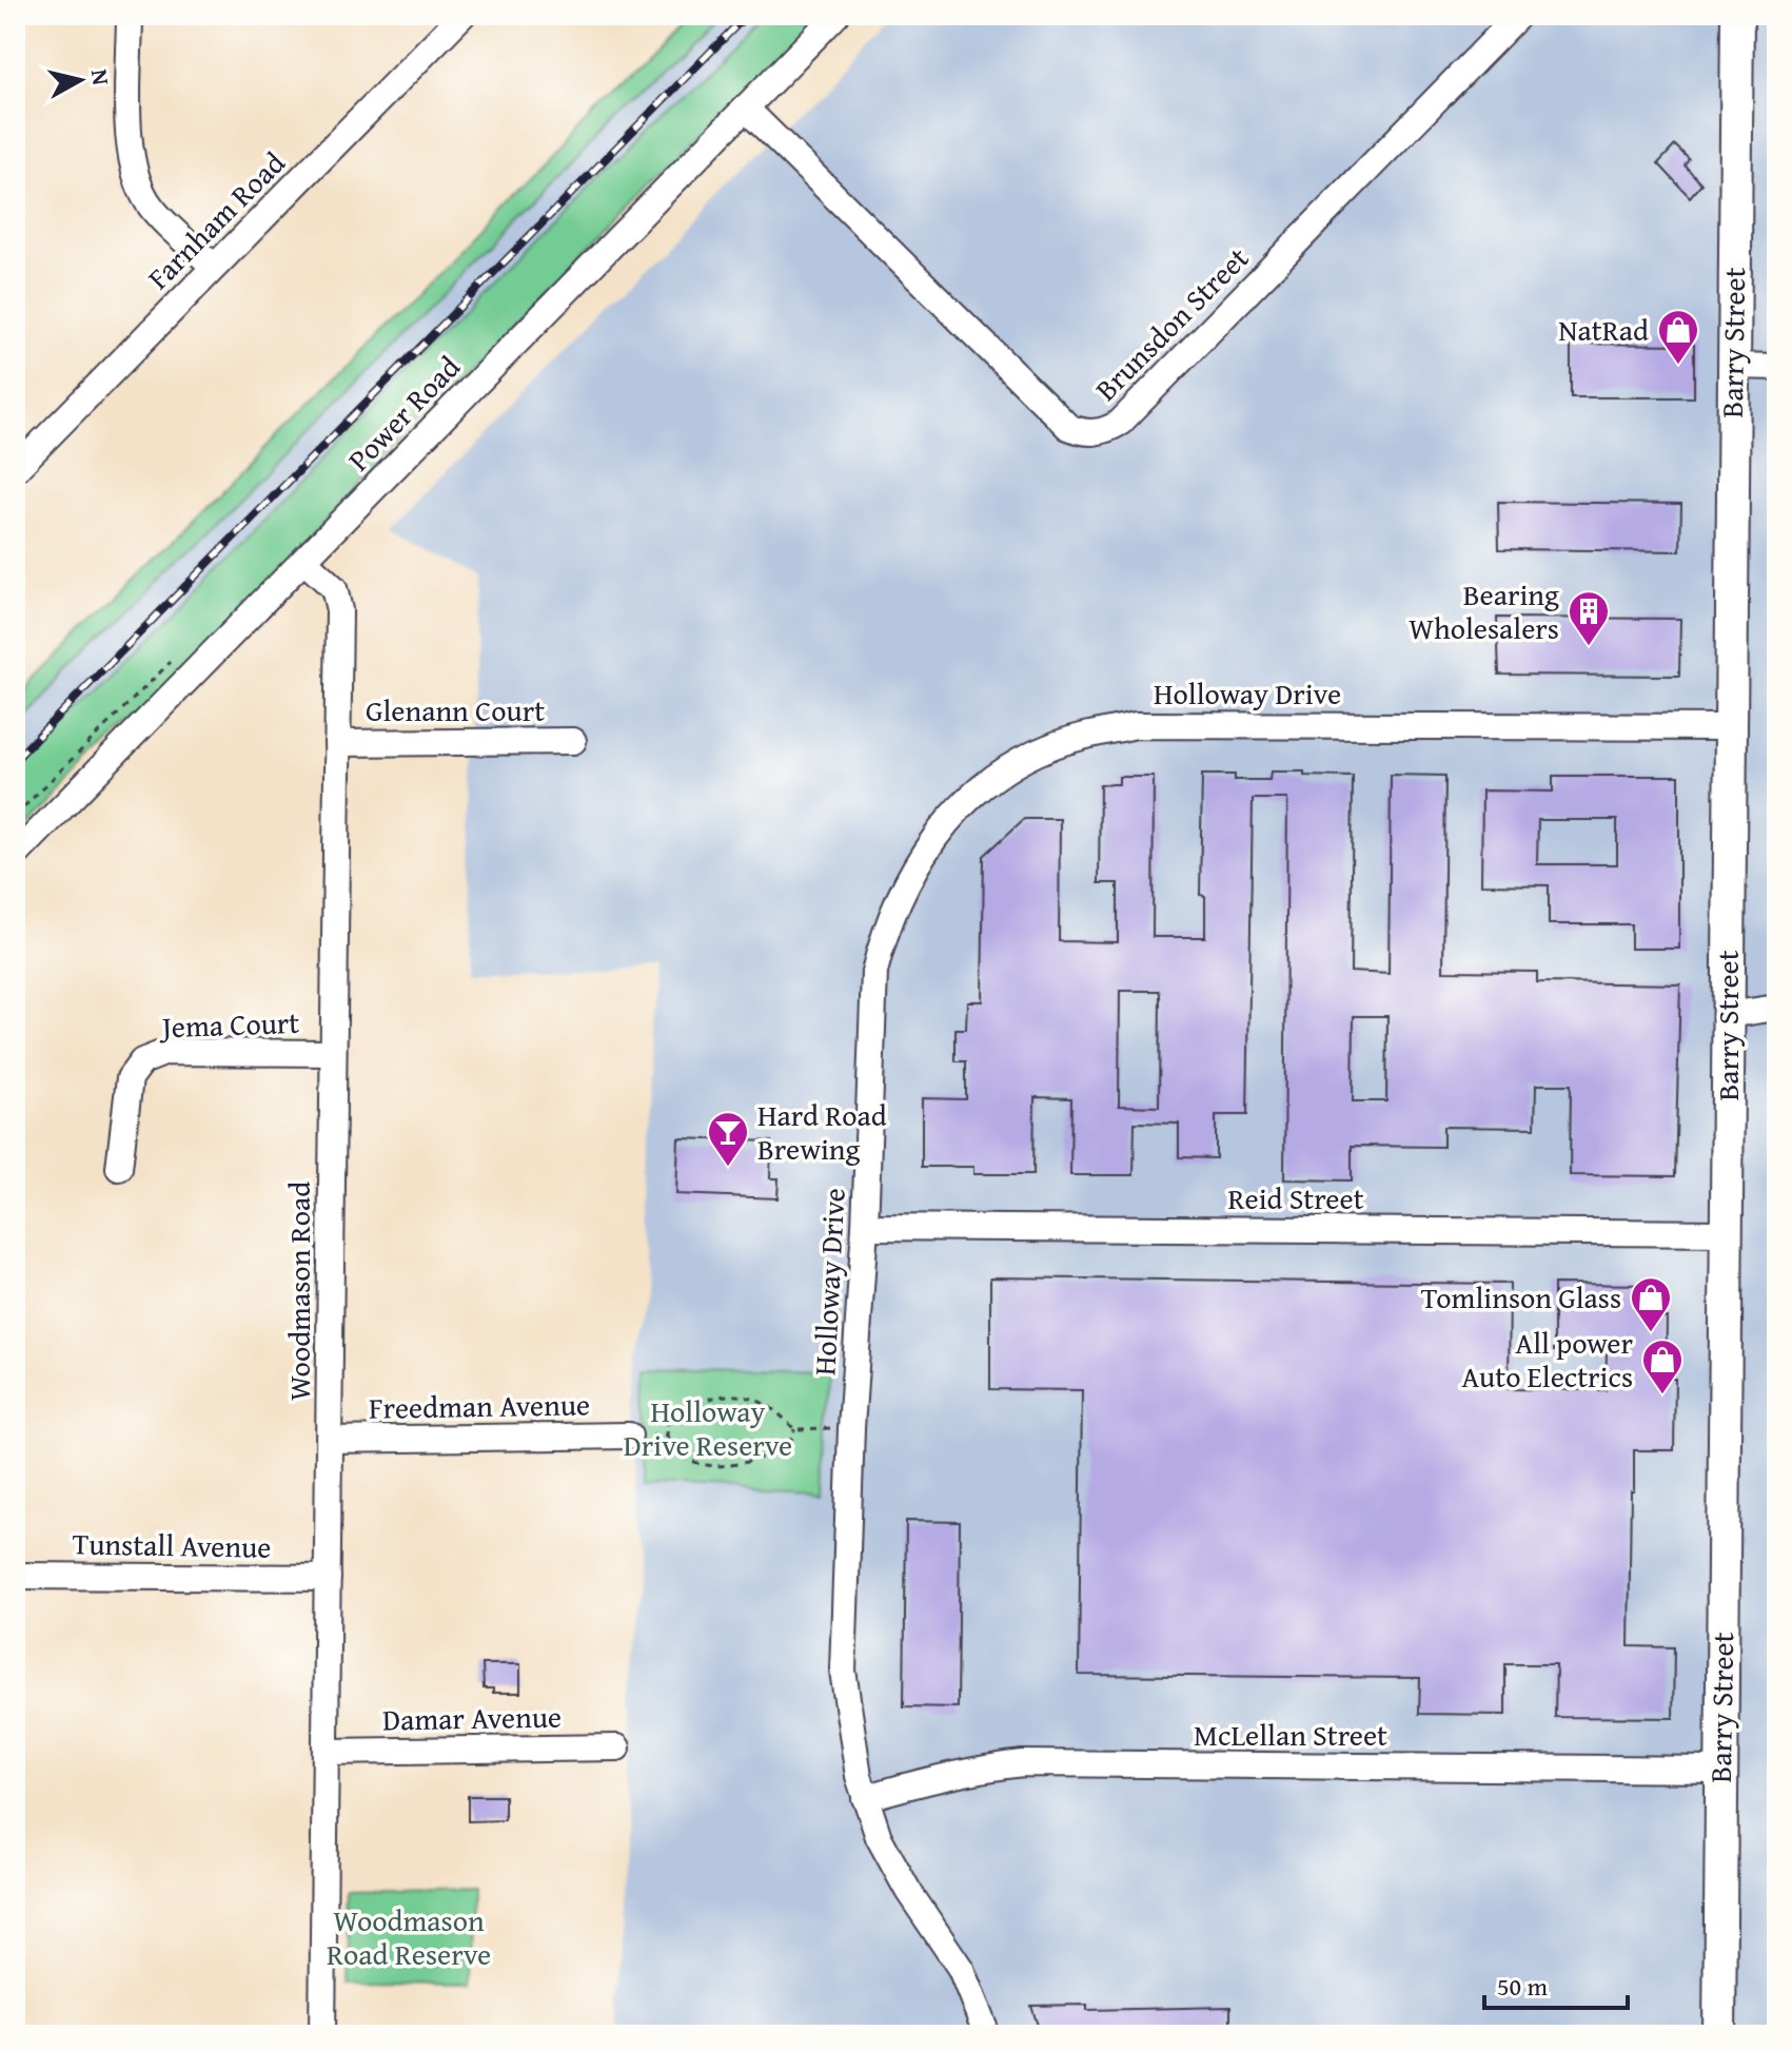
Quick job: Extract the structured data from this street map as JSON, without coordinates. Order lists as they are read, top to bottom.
{
  "streets": {
    "main road": ["Barry Street"],
    "street": [
      "Farnham Road",
      "Brunsdon Street",
      "Power Road",
      "Holloway Drive",
      "Glenann Court",
      "Jema Court",
      "Reid Street",
      "Woodmason Road",
      "Freedman Avenue",
      "Tunstall Avenue",
      "Damar Avenue",
      "McLellan Street"
    ]
  },
  "crossings": [
    ["Brunsdon Street", "Power Road"],
    ["Barry Street", "Holloway Drive"],
    ["Barry Street", "Reid Street"],
    ["Barry Street", "McLellan Street"],
    ["Power Road", "Woodmason Road"],
    ["Holloway Drive", "Reid Street"],
    ["Holloway Drive", "McLellan Street"],
    ["Glenann Court", "Woodmason Road"],
    ["Jema Court", "Woodmason Road"],
    ["Woodmason Road", "Freedman Avenue"],
    ["Woodmason Road", "Tunstall Avenue"],
    ["Woodmason Road", "Damar Avenue"]
  ],
  "parks": ["Holloway Drive Reserve", "Woodmason Road Reserve"],
  "places": {
    "shop": ["NatRad", "Tomlinson Glass", "All power Auto Electrics"],
    "building": ["Bearing Wholesalers"],
    "bar": ["Hard Road Brewing"]
  },
  "scale_bar": "50 m",
  "north": "right"
}
